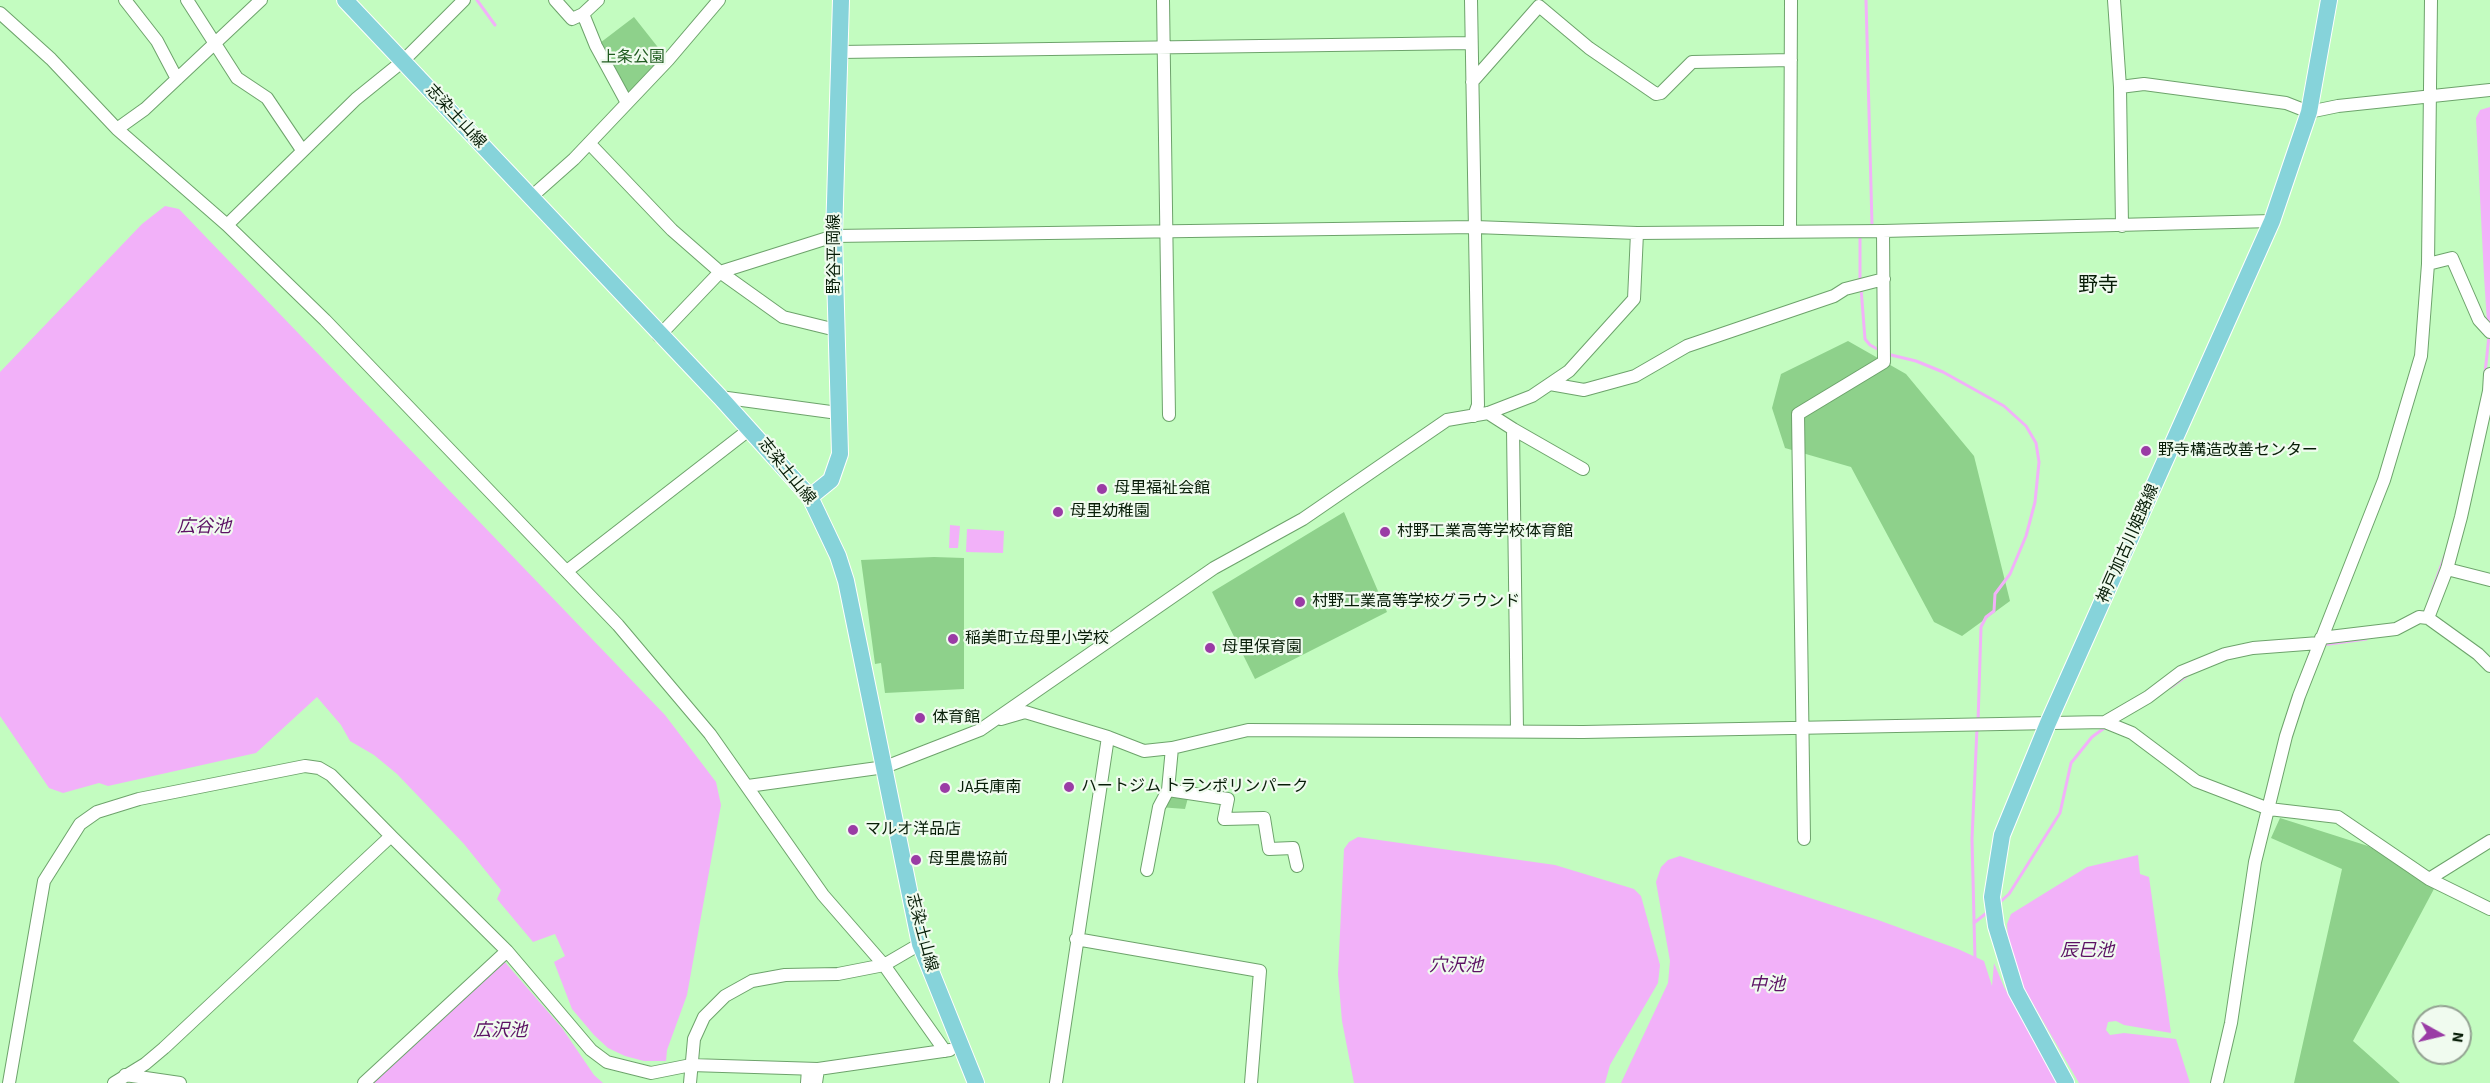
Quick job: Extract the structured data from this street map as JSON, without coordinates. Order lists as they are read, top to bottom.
{
  "streets": {
    "main road": ["志染土山線", "野谷平岡線", "神戸加古川姫路線"]
  },
  "crossings": [
    ["志染土山線", "野谷平岡線"]
  ],
  "districts": ["野寺"],
  "water": [
    "広谷池",
    "辰巳池",
    "穴沢池",
    "中池",
    "広沢池"
  ],
  "parks": ["上条公園"],
  "places": [
    "野寺構造改善センター",
    "母里福祉会館",
    "母里幼稚園",
    "村野工業高等学校体育館",
    "村野工業高等学校グラウンド",
    "稲美町立母里小学校",
    "母里保育園",
    "体育館",
    "ハートジム トランポリンパーク",
    "JA兵庫南",
    "マルオ洋品店",
    "母里農協前"
  ],
  "north": "right"
}
